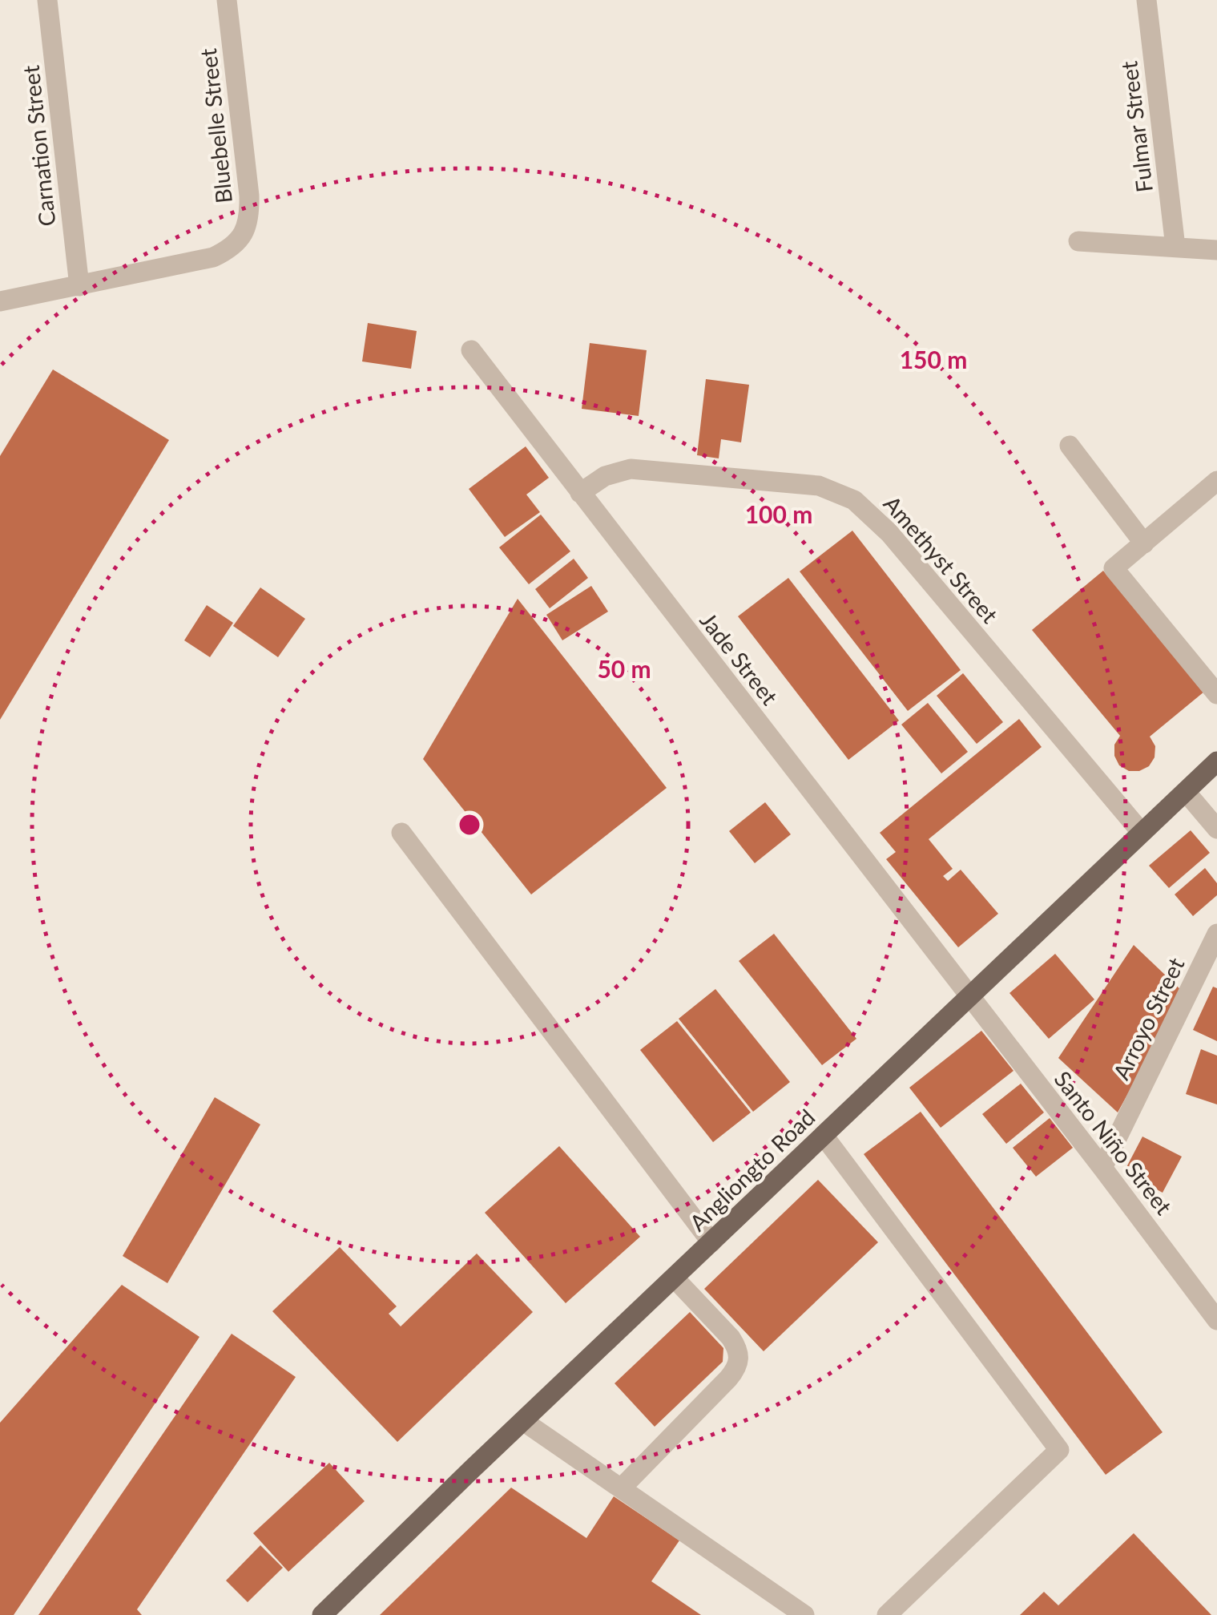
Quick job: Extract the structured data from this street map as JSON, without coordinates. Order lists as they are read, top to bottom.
{
  "streets": {
    "main road": ["Angliongto Road"],
    "street": [
      "Bluebelle Street",
      "Fulmar Street",
      "Carnation Street",
      "Amethyst Street",
      "Jade Street",
      "Arroyo Street",
      "Santo Niño Street"
    ]
  },
  "crossings": [
    ["Bluebelle Street", "Carnation Street"],
    ["Amethyst Street", "Jade Street"],
    ["Amethyst Street", "Angliongto Road"],
    ["Jade Street", "Santo Niño Street"],
    ["Jade Street", "Angliongto Road"],
    ["Arroyo Street", "Santo Niño Street"],
    ["Santo Niño Street", "Angliongto Road"]
  ],
  "rings": ["150 m", "100 m", "50 m"]
}
